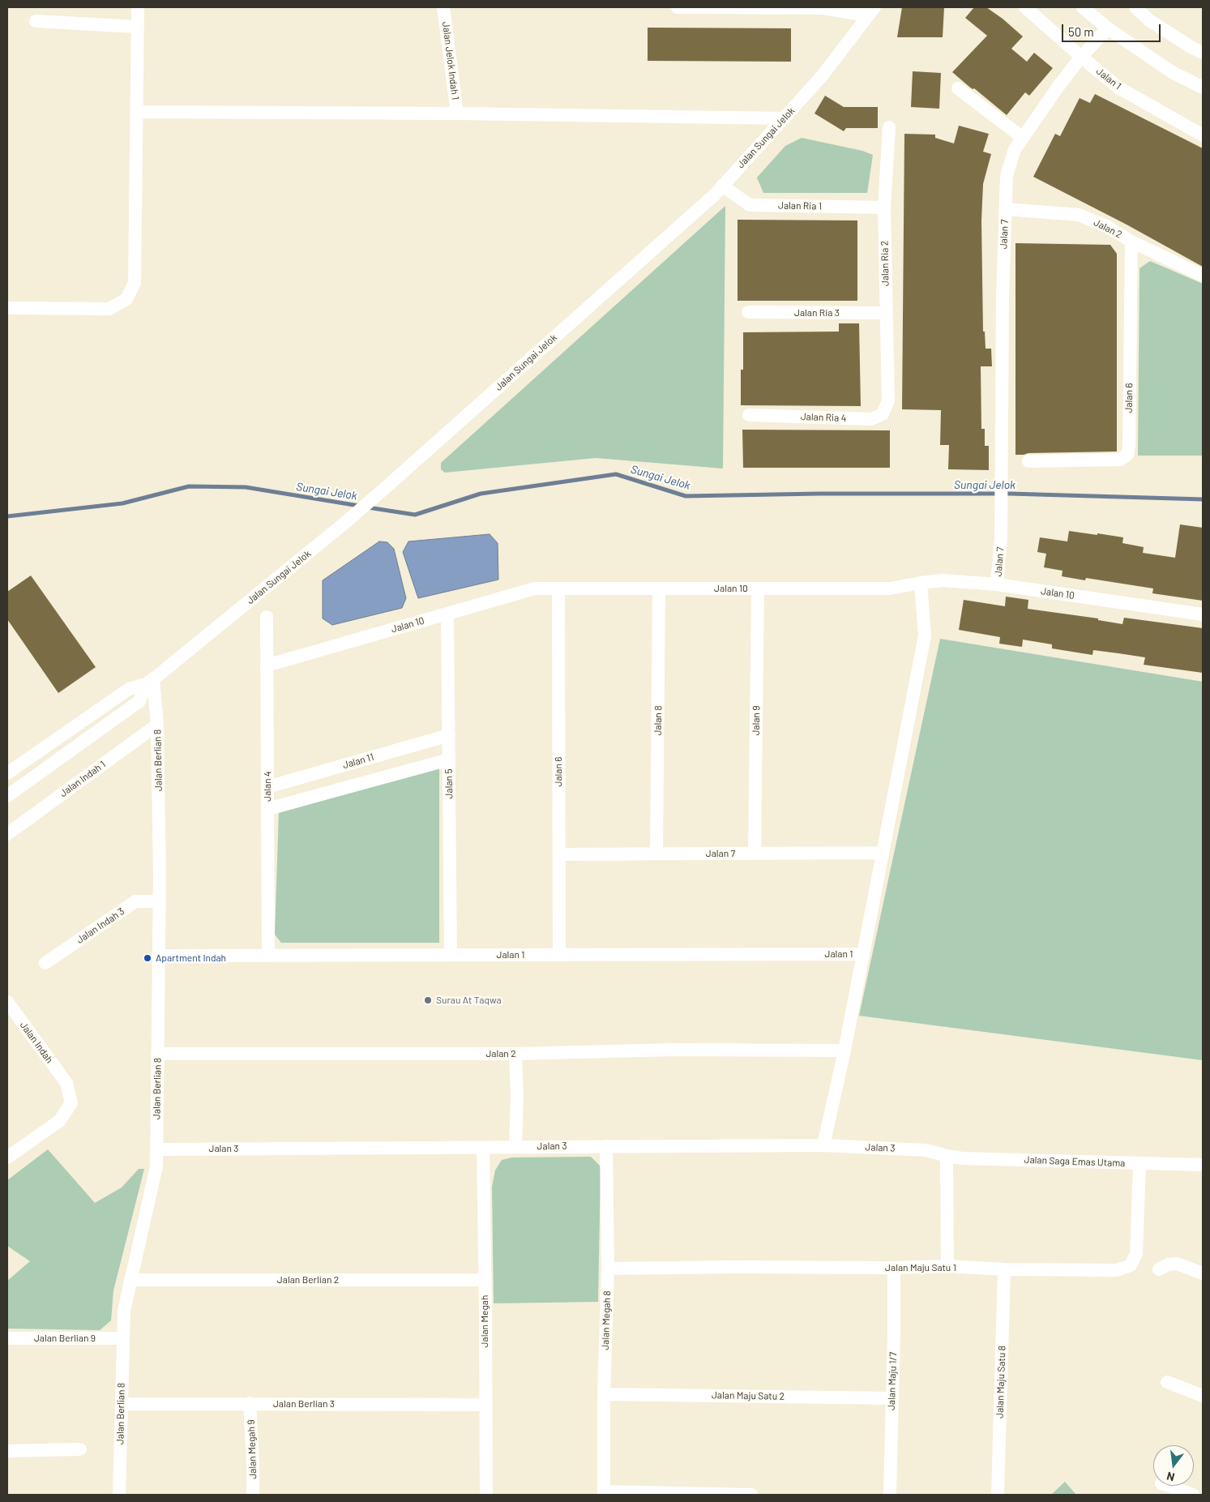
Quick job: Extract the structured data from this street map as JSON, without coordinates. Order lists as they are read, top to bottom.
{
  "streets": {
    "street": [
      "Jalan Jelok Indah 1",
      "Jalan 1",
      "Jalan Sungai Jelok",
      "Jalan Ria 1",
      "Jalan 2",
      "Jalan 7",
      "Jalan Ria 2",
      "Jalan Ria 3",
      "Jalan 6",
      "Jalan Ria 4",
      "Jalan 10",
      "Jalan 8",
      "Jalan 9",
      "Jalan Berlian 8",
      "Jalan 11",
      "Jalan Indah 1",
      "Jalan 5",
      "Jalan 4",
      "Jalan Indah 3",
      "Jalan Indah",
      "Jalan 3",
      "Jalan Saga Emas Utama",
      "Jalan Maju Satu 1",
      "Jalan Berlian 2",
      "Jalan Megah 8",
      "Jalan Megah",
      "Jalan Berlian 9",
      "Jalan Maju 1/7",
      "Jalan Maju Satu 8",
      "Jalan Maju Satu 2",
      "Jalan Berlian 3",
      "Jalan Megah 9"
    ]
  },
  "crossings": [
    ["Jalan 1", "Jalan 7"],
    ["Jalan 1", "Jalan 6"],
    ["Jalan 1", "Jalan Berlian 8"],
    ["Jalan 1", "Jalan 5"],
    ["Jalan 1", "Jalan 4"],
    ["Jalan Sungai Jelok", "Jalan Ria 1"],
    ["Jalan Sungai Jelok", "Jalan Berlian 8"],
    ["Jalan Ria 1", "Jalan Ria 2"],
    ["Jalan 2", "Jalan 7"],
    ["Jalan 2", "Jalan 6"],
    ["Jalan 2", "Jalan Berlian 8"],
    ["Jalan 7", "Jalan 6"],
    ["Jalan 7", "Jalan 10"],
    ["Jalan 7", "Jalan 8"],
    ["Jalan 7", "Jalan 9"],
    ["Jalan Ria 2", "Jalan Ria 3"],
    ["Jalan Ria 2", "Jalan Ria 4"],
    ["Jalan 6", "Jalan 10"],
    ["Jalan 10", "Jalan 8"],
    ["Jalan 10", "Jalan 9"],
    ["Jalan 10", "Jalan 5"],
    ["Jalan 10", "Jalan 4"],
    ["Jalan Berlian 8", "Jalan Indah 1"],
    ["Jalan Berlian 8", "Jalan Indah 3"],
    ["Jalan Berlian 8", "Jalan 3"],
    ["Jalan Berlian 8", "Jalan Berlian 2"],
    ["Jalan Berlian 8", "Jalan Berlian 9"],
    ["Jalan Berlian 8", "Jalan Berlian 3"],
    ["Jalan 11", "Jalan 5"],
    ["Jalan 11", "Jalan 4"],
    ["Jalan 3", "Jalan Saga Emas Utama"],
    ["Jalan 3", "Jalan Megah 8"],
    ["Jalan 3", "Jalan Megah"],
    ["Jalan Saga Emas Utama", "Jalan Maju Satu 1"],
    ["Jalan Maju Satu 1", "Jalan Megah 8"],
    ["Jalan Maju Satu 1", "Jalan Maju 1/7"],
    ["Jalan Maju Satu 1", "Jalan Maju Satu 8"],
    ["Jalan Berlian 2", "Jalan Megah"],
    ["Jalan Megah 8", "Jalan Maju Satu 2"],
    ["Jalan Megah", "Jalan Berlian 3"],
    ["Jalan Maju 1/7", "Jalan Maju Satu 2"],
    ["Jalan Berlian 3", "Jalan Megah 9"]
  ],
  "water": ["Sungai Jelok"],
  "places": ["Apartment Indah", "Surau At Taqwa"],
  "scale_bar": "50 m",
  "north": "bottom"
}
